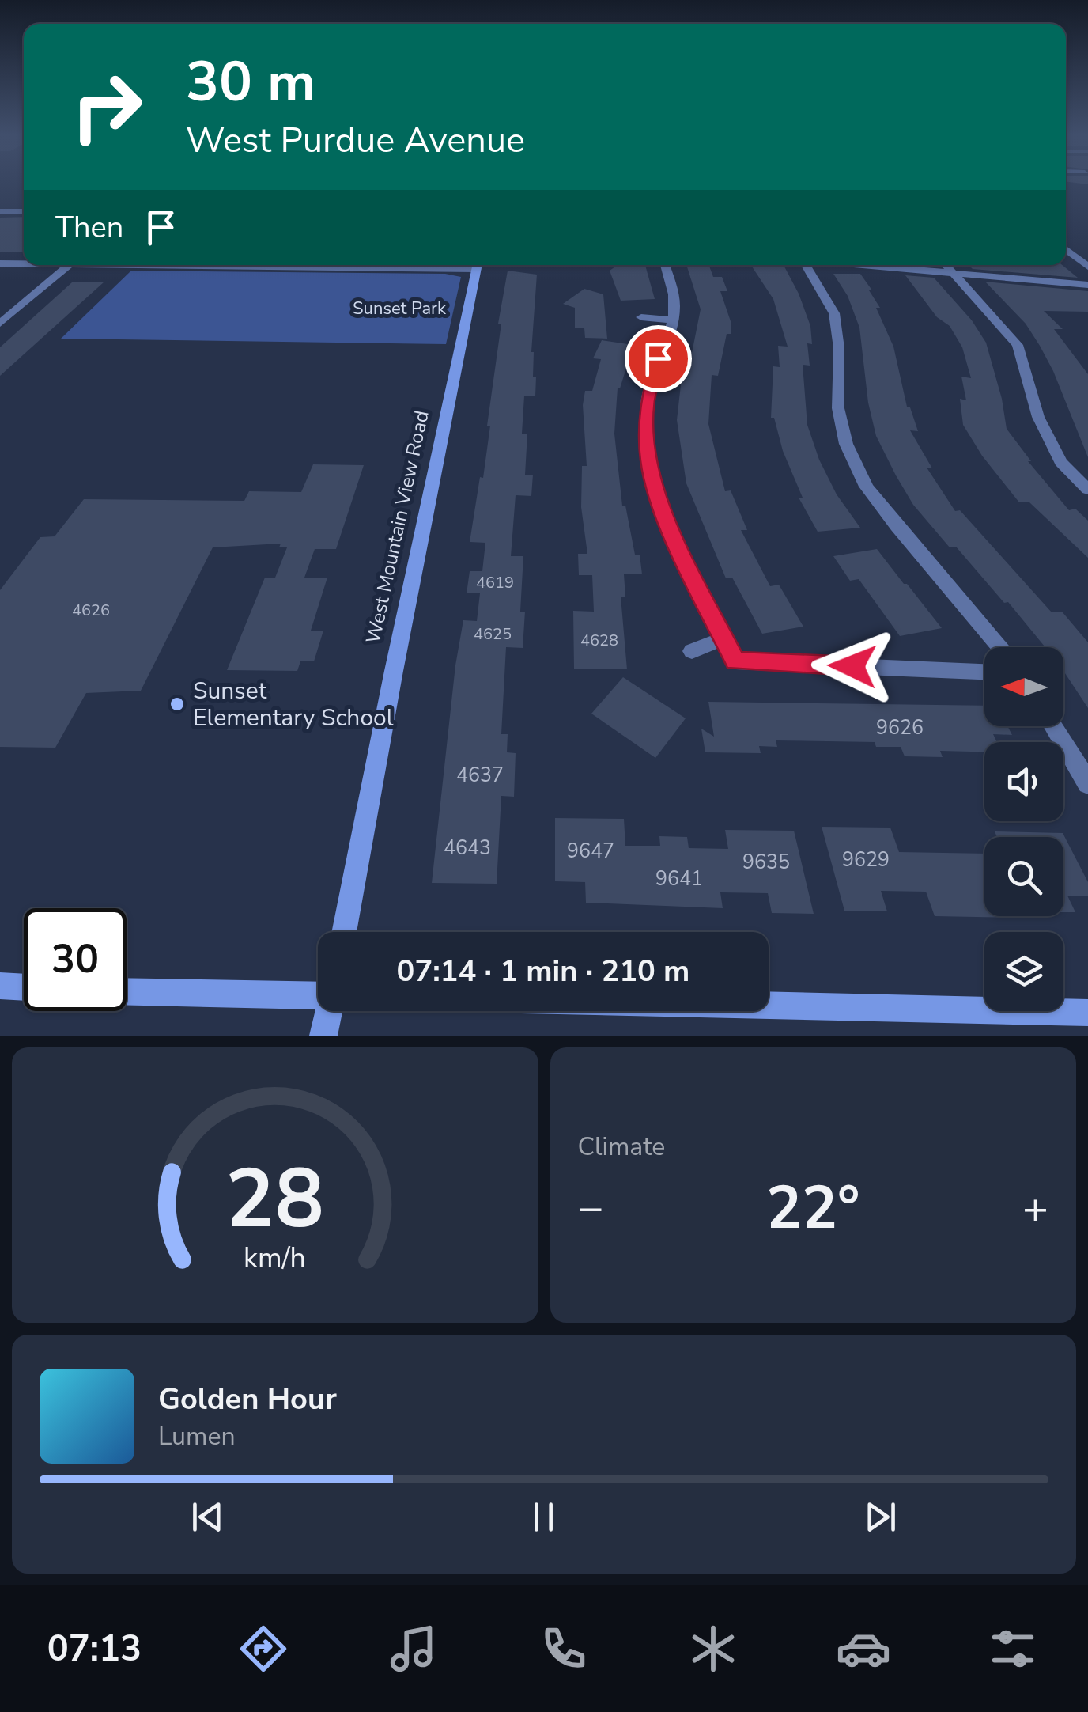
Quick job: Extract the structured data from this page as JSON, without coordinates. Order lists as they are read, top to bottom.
{
  "streets": {
    "street": ["West Mountain View Road"]
  },
  "parks": ["Sunset Park"],
  "places": ["Sunset Elementary School"],
  "house_numbers": [
    "4619",
    "4626",
    "4625",
    "4628",
    "9626",
    "4637",
    "4643",
    "9647",
    "9629",
    "9635",
    "9641"
  ],
  "north": "left",
  "page": {
    "turn": ["30 m", "West Purdue Avenue"],
    "then": "Then",
    "limit": "30",
    "trip": "07:14 · 1 min · 210 m",
    "tile": "Climate",
    "heat": ["−", "22°", "+"],
    "song": ["Golden Hour", "Lumen"],
    "tabs": "07:13",
    "gauge": ["28", "km/h"]
  }
}
